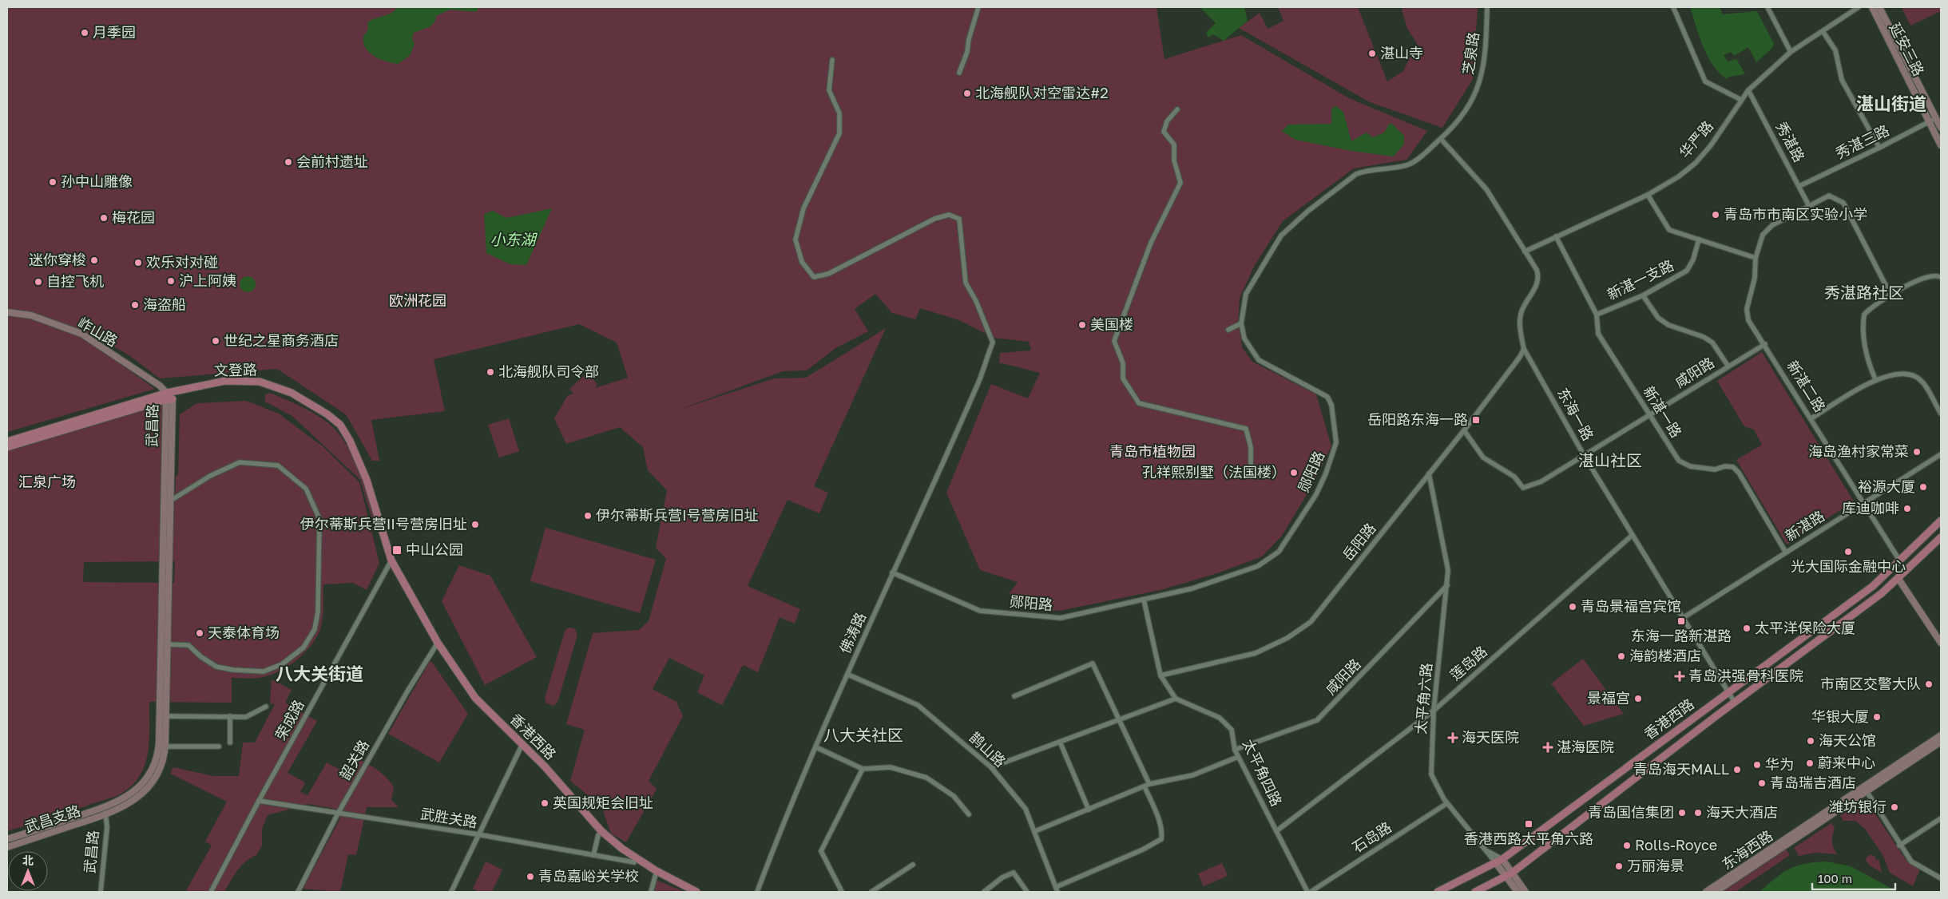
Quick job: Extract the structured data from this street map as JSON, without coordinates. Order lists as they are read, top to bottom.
{
  "streets": {
    "main road": ["文登路", "香港西路"],
    "street": [
      "延安三路",
      "芝泉路",
      "华严路",
      "秀湛路",
      "秀湛三路",
      "新湛一支路",
      "岞山路",
      "咸阳路",
      "新湛二路",
      "新湛一路",
      "东海一路",
      "武昌路",
      "郧阳路",
      "新湛路",
      "岳阳路",
      "佛涛路",
      "莲岛路",
      "太平角六路",
      "荣成路",
      "鹊山路",
      "韶关路",
      "太平角四路",
      "武胜关路",
      "武昌支路",
      "石岛路",
      "东海西路"
    ]
  },
  "crossings": [
    ["延安三路", "秀湛三路"],
    ["芝泉路", "东海一路"],
    ["芝泉路", "郧阳路"],
    ["华严路", "秀湛路"],
    ["华严路", "新湛一路"],
    ["华严路", "东海一路"],
    ["秀湛路", "秀湛三路"],
    ["秀湛路", "新湛二路"],
    ["新湛一支路", "新湛一路"],
    ["岞山路", "文登路"],
    ["岞山路", "武昌路"],
    ["文登路", "武昌路"],
    ["文登路", "香港西路"],
    ["文登路", "荣成路"],
    ["咸阳路", "新湛二路"],
    ["咸阳路", "新湛一路"],
    ["咸阳路", "东海一路"],
    ["咸阳路", "岳阳路"],
    ["咸阳路", "太平角六路"],
    ["咸阳路", "太平角四路"],
    ["新湛二路", "新湛路"],
    ["新湛二路", "香港西路"],
    ["新湛一路", "新湛路"],
    ["东海一路", "郧阳路"],
    ["东海一路", "新湛路"],
    ["东海一路", "岳阳路"],
    ["东海一路", "莲岛路"],
    ["东海一路", "香港西路"],
    ["武昌路", "武昌支路"],
    ["郧阳路", "佛涛路"],
    ["岳阳路", "太平角六路"],
    ["佛涛路", "鹊山路"],
    ["莲岛路", "太平角六路"],
    ["莲岛路", "太平角四路"],
    ["太平角六路", "香港西路"],
    ["太平角六路", "石岛路"],
    ["香港西路", "荣成路"],
    ["香港西路", "韶关路"],
    ["荣成路", "武胜关路"],
    ["韶关路", "武胜关路"]
  ],
  "districts": [
    "湛山街道",
    "秀湛路社区",
    "湛山社区",
    "八大关街道",
    "八大关社区"
  ],
  "water": ["小东湖"],
  "parks": ["欧洲花园", "青岛市植物园", "汇泉广场"],
  "places": {
    "other": [
      "月季园",
      "湛山寺",
      "北海舰队对空雷达#2",
      "会前村遗址",
      "孙中山雕像",
      "青岛市市南区实验小学",
      "梅花园",
      "迷你穿梭",
      "欢乐对对碰",
      "沪上阿姨",
      "自控飞机",
      "海盗船",
      "美国楼",
      "世纪之星商务酒店",
      "北海舰队司令部",
      "海岛渔村家常菜",
      "孔祥熙别墅（法国楼）",
      "裕源大厦",
      "库迪咖啡",
      "伊尔蒂斯兵营I号营房旧址",
      "伊尔蒂斯兵营II号营房旧址",
      "光大国际金融中心",
      "青岛景福宫宾馆",
      "太平洋保险大厦",
      "天泰体育场",
      "海韵楼酒店",
      "市南区交警大队",
      "景福宫",
      "华银大厦",
      "海天公馆",
      "蔚来中心",
      "华为",
      "青岛海天MALL",
      "青岛瑞吉酒店",
      "英国规矩会旧址",
      "潍坊银行",
      "青岛国信集团",
      "海天大酒店",
      "Rolls-Royce",
      "万丽海景",
      "青岛嘉峪关学校"
    ],
    "transit": [
      "岳阳路东海一路",
      "中山公园",
      "东海一路新湛路",
      "香港西路太平角六路"
    ],
    "health": ["青岛洪强骨科医院", "海天医院", "湛海医院"]
  },
  "scale_bar": "100 m",
  "north": "top"
}
